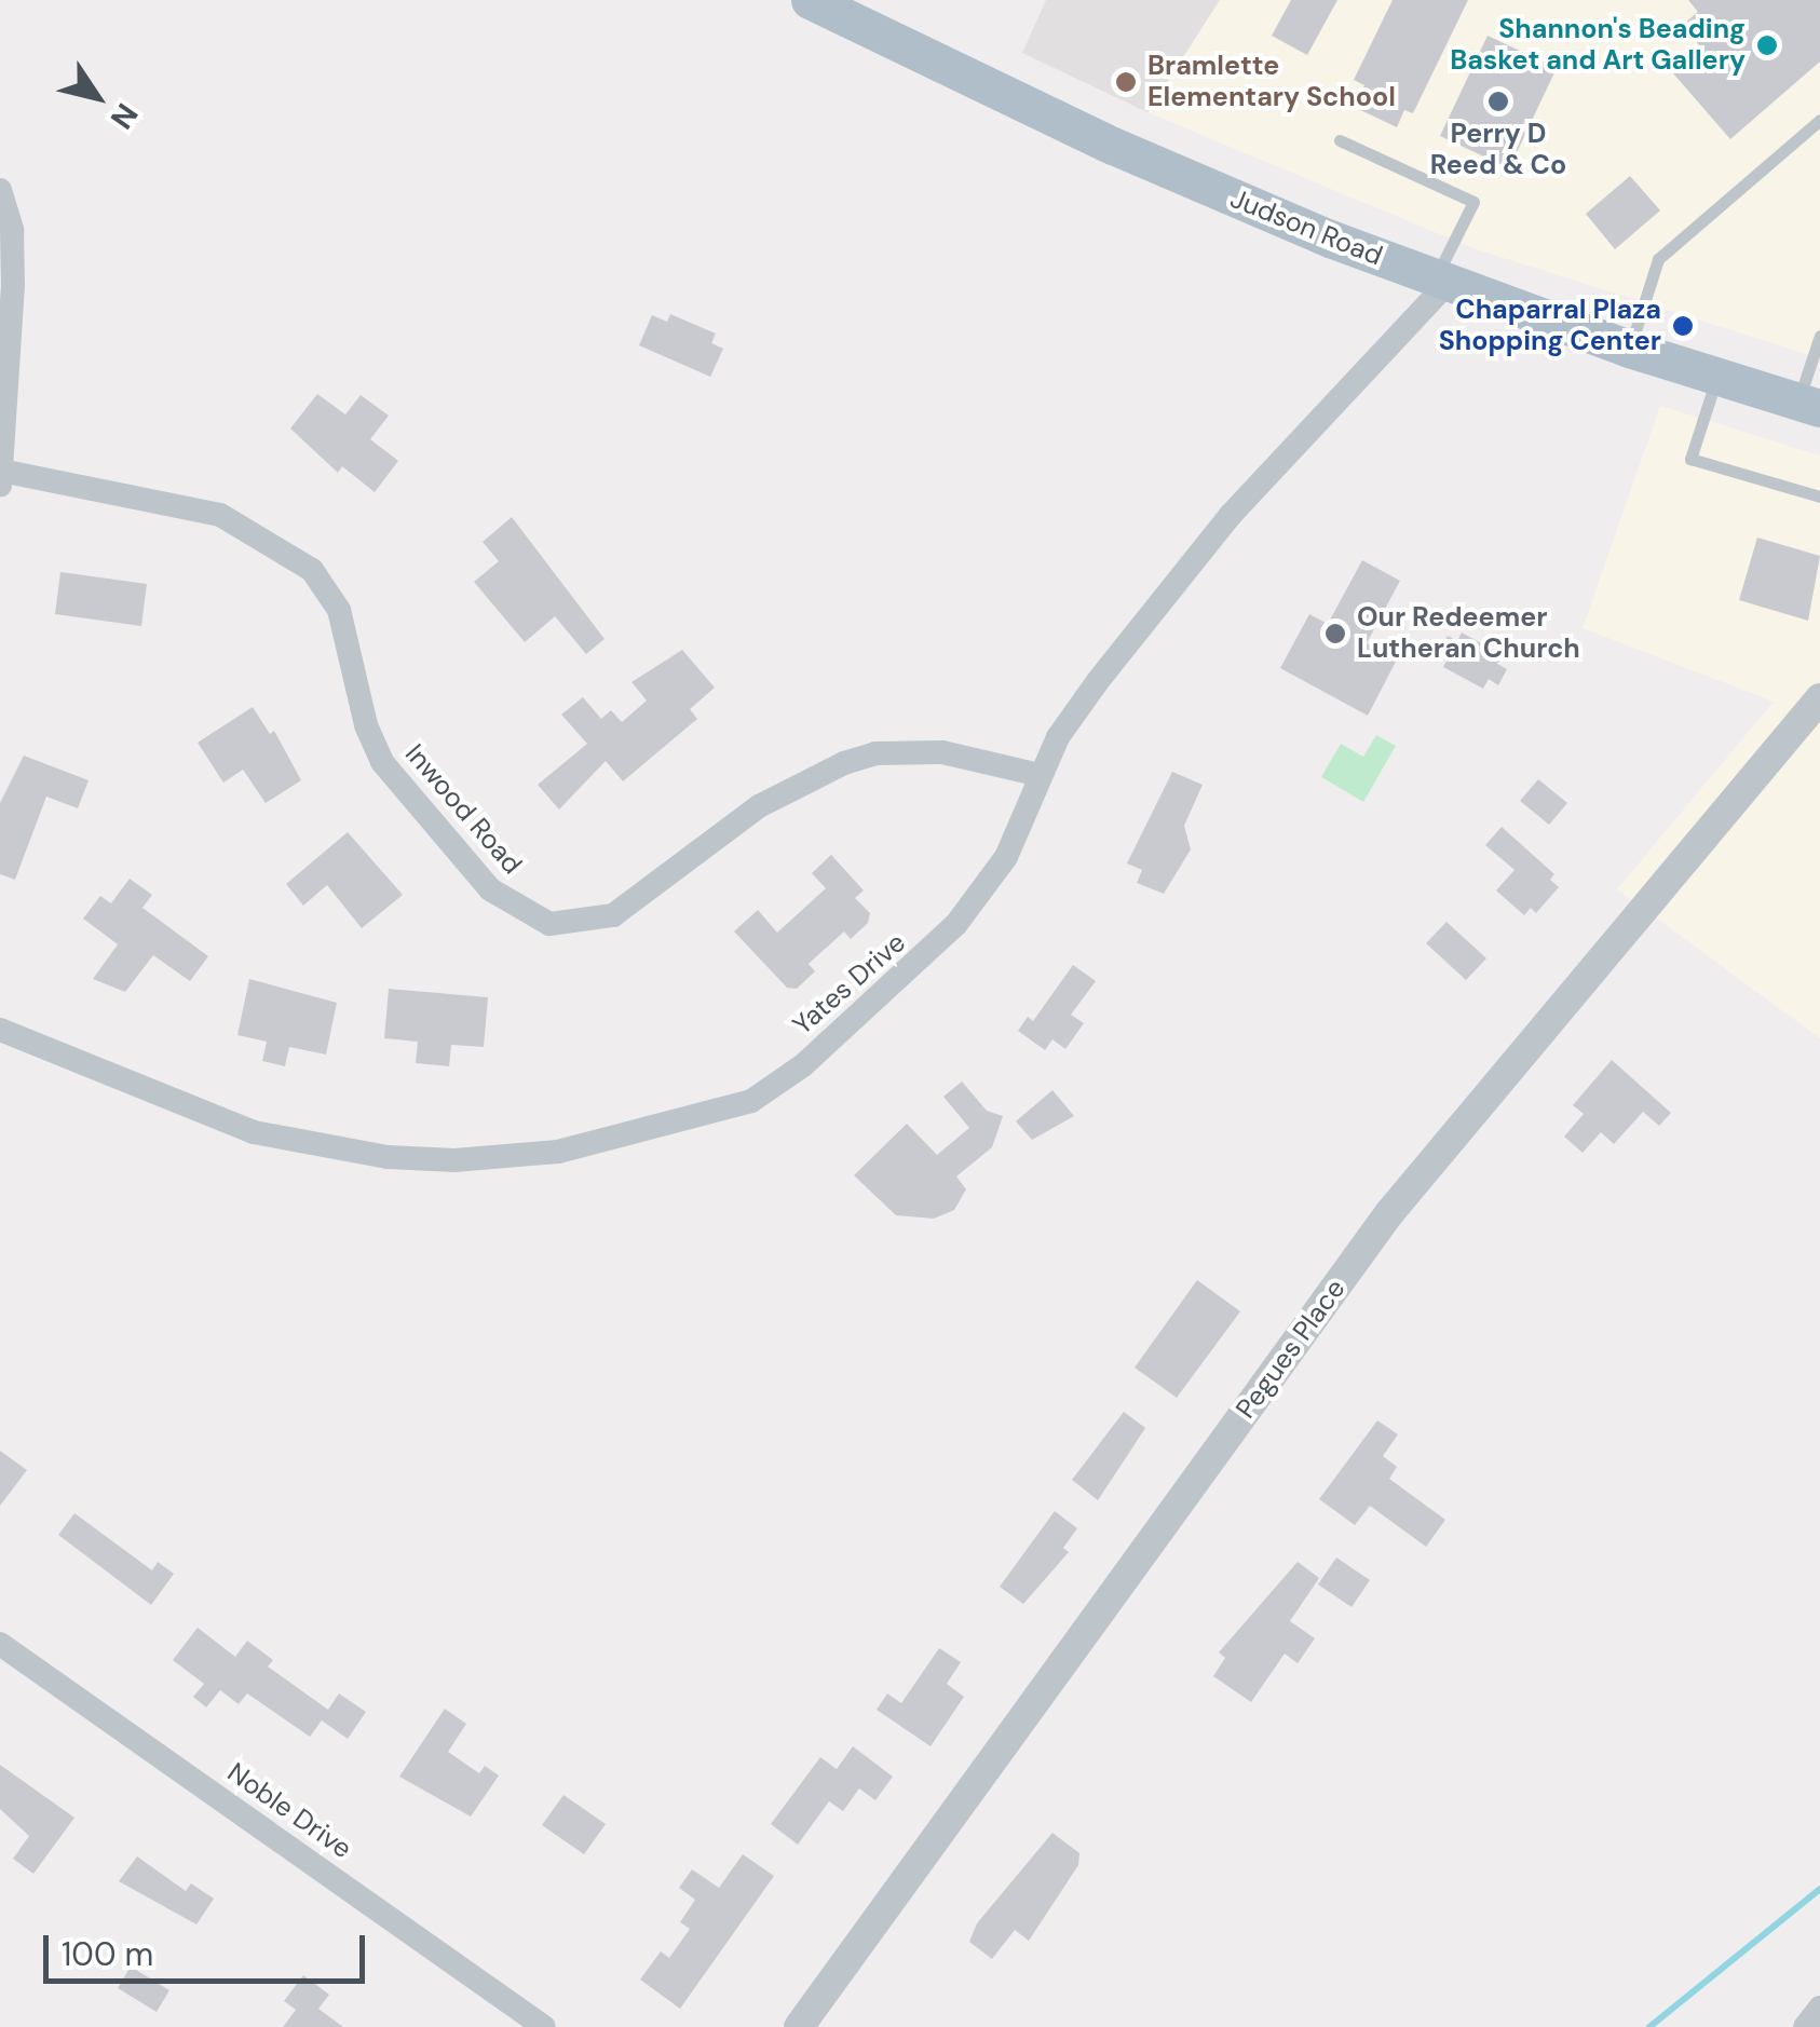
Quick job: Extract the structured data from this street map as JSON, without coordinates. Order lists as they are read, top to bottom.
{
  "streets": {
    "main road": ["Judson Road"],
    "street": [
      "Inwood Road",
      "Yates Drive",
      "Pegues Place",
      "Noble Drive"
    ]
  },
  "crossings": [
    ["Judson Road", "Yates Drive"],
    ["Inwood Road", "Yates Drive"]
  ],
  "places": [
    "Shannon's Beading Basket and Art Gallery",
    "Bramlette Elementary School",
    "Perry D Reed & Co",
    "Chaparral Plaza Shopping Center",
    "Our Redeemer Lutheran Church"
  ],
  "scale_bar": "100 m",
  "north": "bottom right"
}
